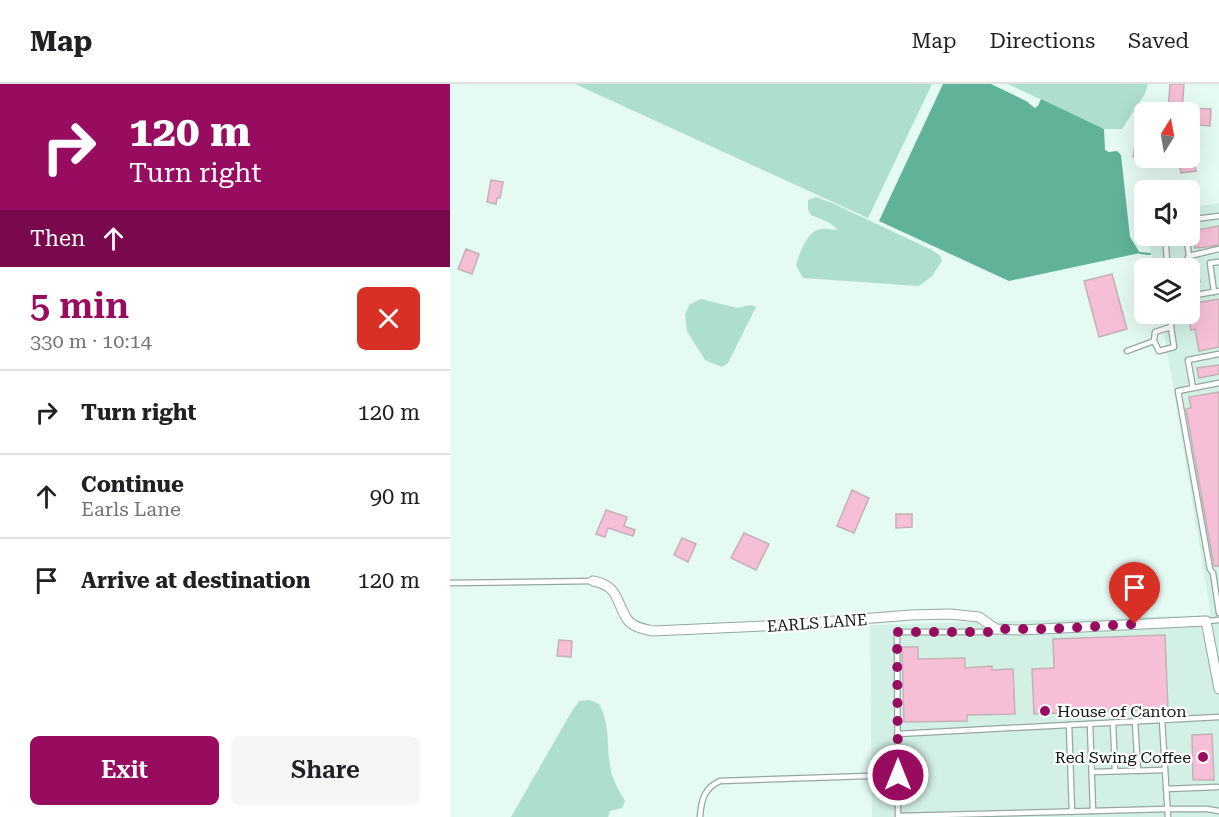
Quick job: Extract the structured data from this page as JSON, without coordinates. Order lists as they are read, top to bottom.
{
  "streets": {
    "street": ["EARLS LANE"]
  },
  "places": ["House of Canton", "Red Swing Coffee"],
  "north": "top",
  "page": {
    "header": "Map",
    "nav": ["Map", "Directions", "Saved"],
    "turn": ["120 m", "Turn right"],
    "then": "Then",
    "heading": ["5 min", "330 m · 10:14"],
    "list": [
      {
        "name": "Turn right",
        "value": "120 m"
      },
      {
        "name": "Continue",
        "note": "Earls Lane",
        "value": "90 m"
      },
      {
        "name": "Arrive at destination",
        "value": "120 m"
      }
    ],
    "buttons": ["Exit", "Share"]
  }
}
